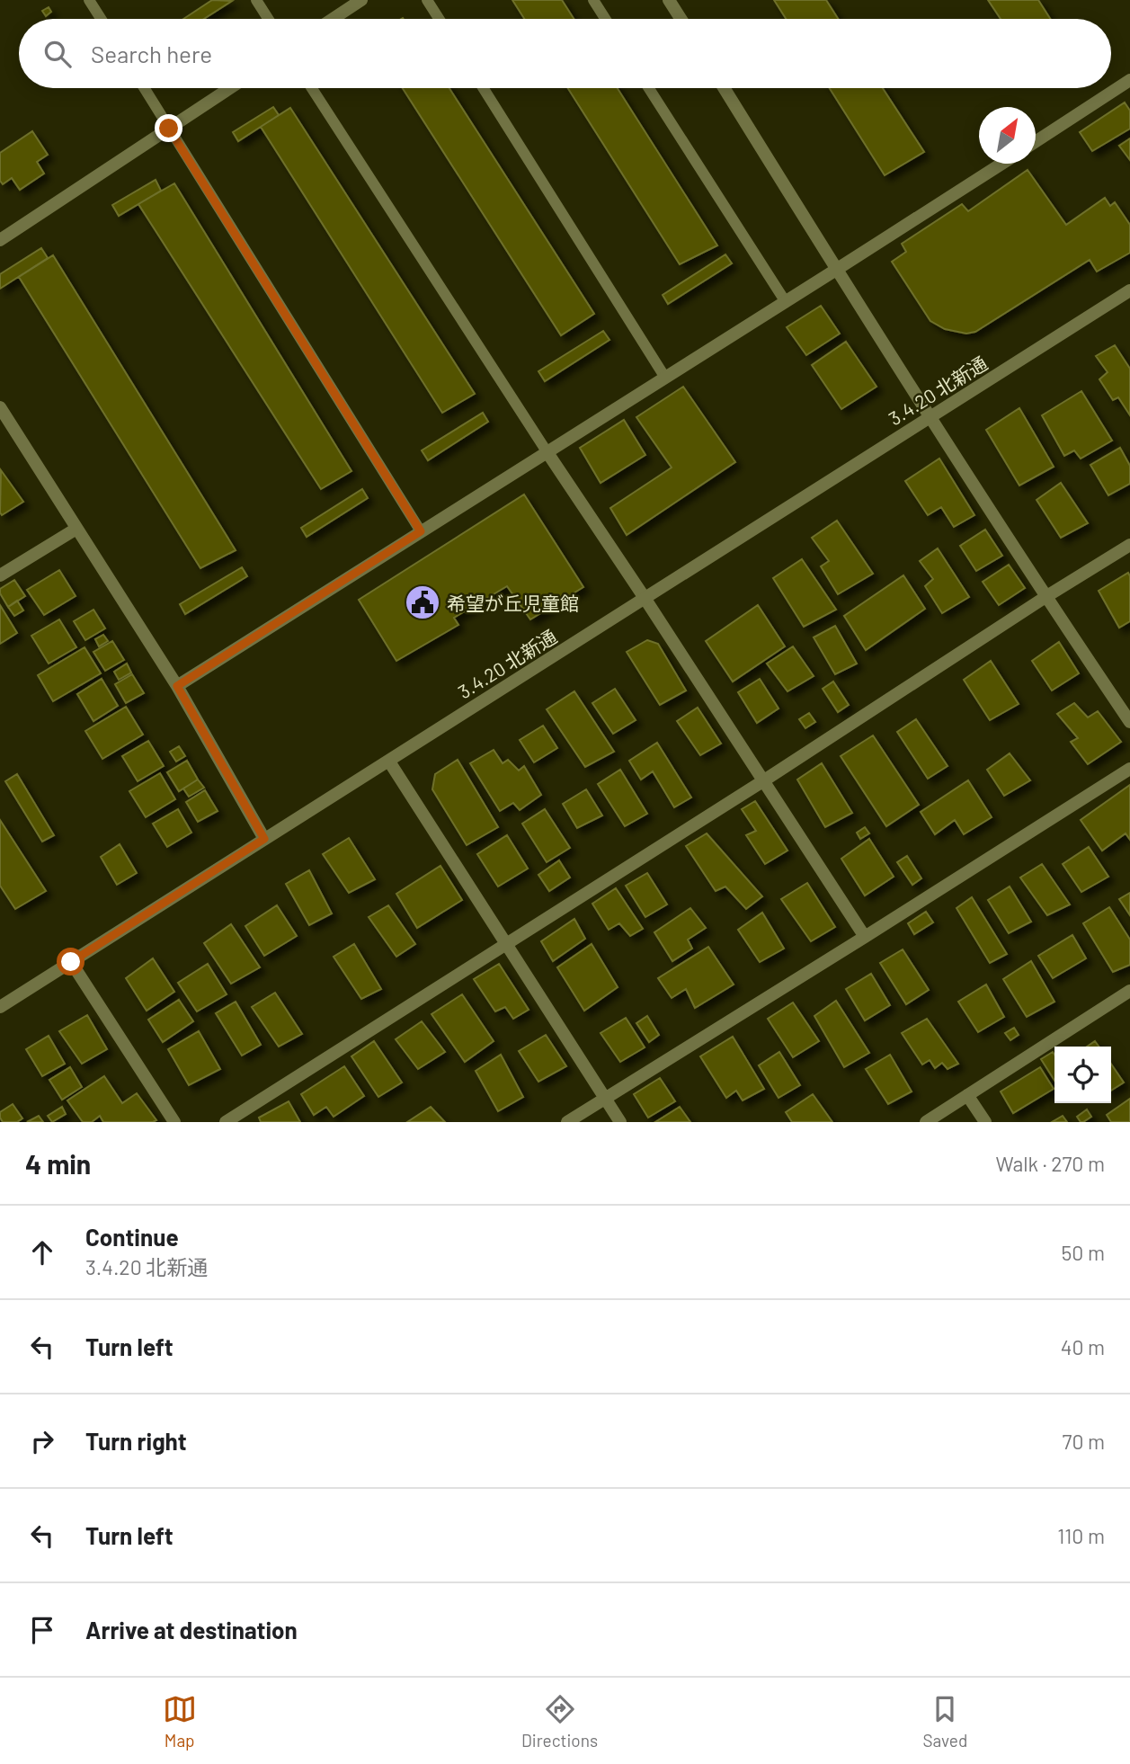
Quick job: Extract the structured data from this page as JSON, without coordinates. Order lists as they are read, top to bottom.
{
  "streets": {
    "street": ["3.4.20 北新通"]
  },
  "places": {
    "public building": ["希望が丘児童館"]
  },
  "north": "top right",
  "page": {
    "search": "Search here",
    "heading": ["4 min", "Walk · 270 m"],
    "list": [
      ["Continue", "3.4.20 北新通", "50 m"],
      ["Turn left", "40 m"],
      ["Turn right", "70 m"],
      ["Turn left", "110 m"],
      "Arrive at destination"
    ],
    "nav": ["Map", "Directions", "Saved"]
  }
}
